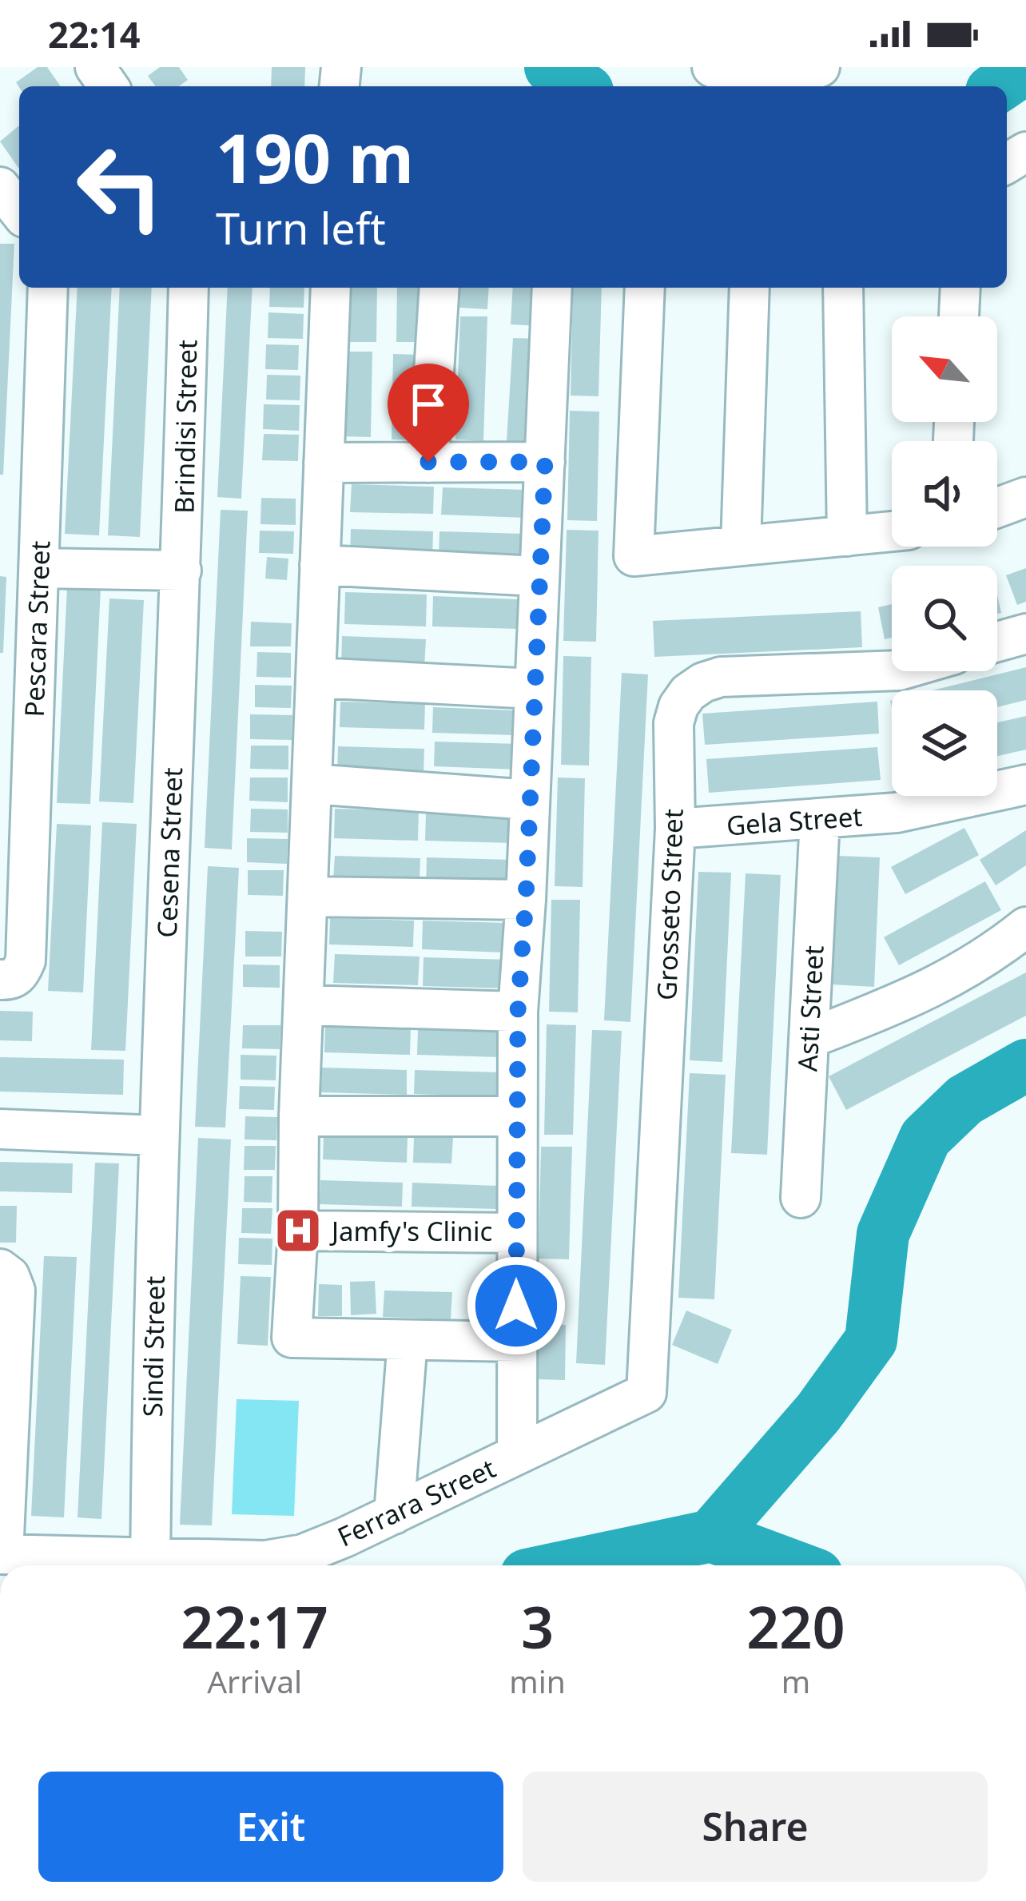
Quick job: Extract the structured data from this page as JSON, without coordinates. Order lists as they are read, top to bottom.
{
  "streets": {
    "street": [
      "Brindisi Street",
      "Pescara Street",
      "Gela Street",
      "Cesena Street",
      "Grosseto Street",
      "Asti Street",
      "Sindi Street",
      "Ferrara Street"
    ]
  },
  "crossings": [
    ["Brindisi Street", "Cesena Street"],
    ["Gela Street", "Grosseto Street"],
    ["Gela Street", "Asti Street"],
    ["Cesena Street", "Sindi Street"],
    ["Grosseto Street", "Ferrara Street"]
  ],
  "places": {
    "hospital": ["Jamfy's Clinic"]
  },
  "north": "top left",
  "page": {
    "status": "22:14",
    "turn": ["190 m", "Turn left"],
    "eta": [
      "22:17",
      "Arrival",
      "3",
      "min",
      "220",
      "m"
    ],
    "buttons": ["Exit", "Share"]
  }
}
